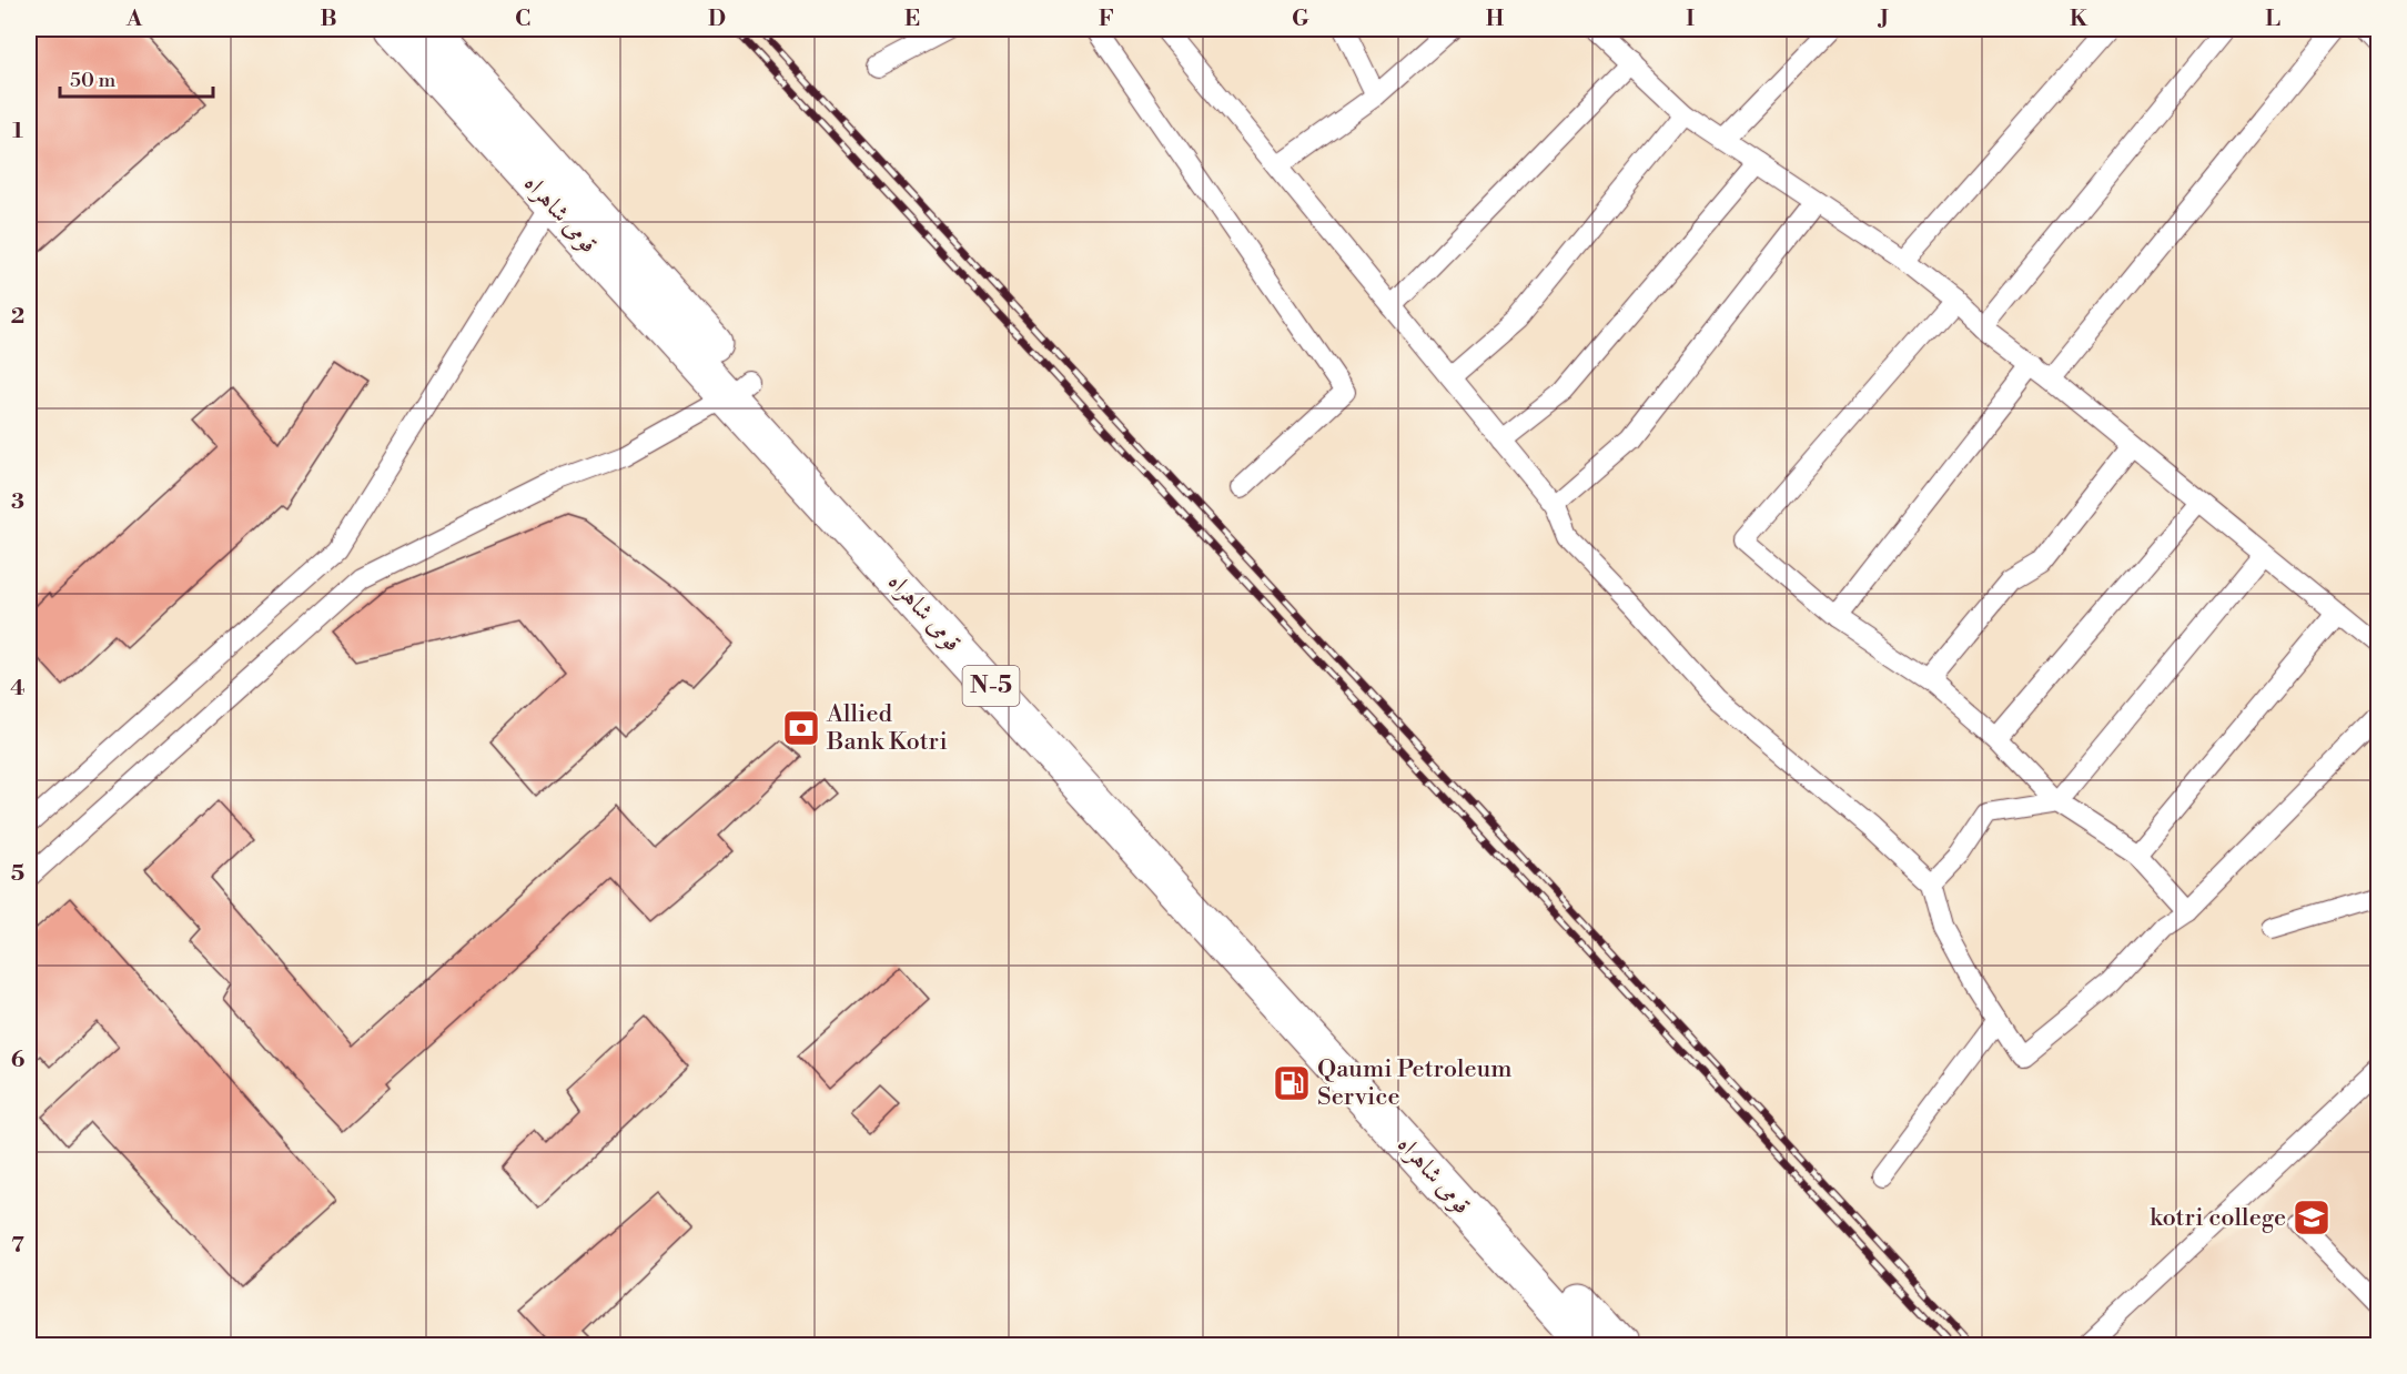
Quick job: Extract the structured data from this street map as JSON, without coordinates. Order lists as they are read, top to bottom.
{
  "streets": {
    "highway": ["قومی شاہراہ", "N-5"]
  },
  "places": {
    "bank": ["Allied Bank Kotri"],
    "fuel station": ["Qaumi Petroleum Service"],
    "school or university": ["kotri college"]
  },
  "scale_bar": "50 m",
  "grid": {
    "columns": [
      "A",
      "B",
      "C",
      "D",
      "E",
      "F",
      "G",
      "H",
      "I",
      "J",
      "K",
      "L"
    ],
    "rows": [
      "1",
      "2",
      "3",
      "4",
      "5",
      "6",
      "7"
    ]
  }
}
